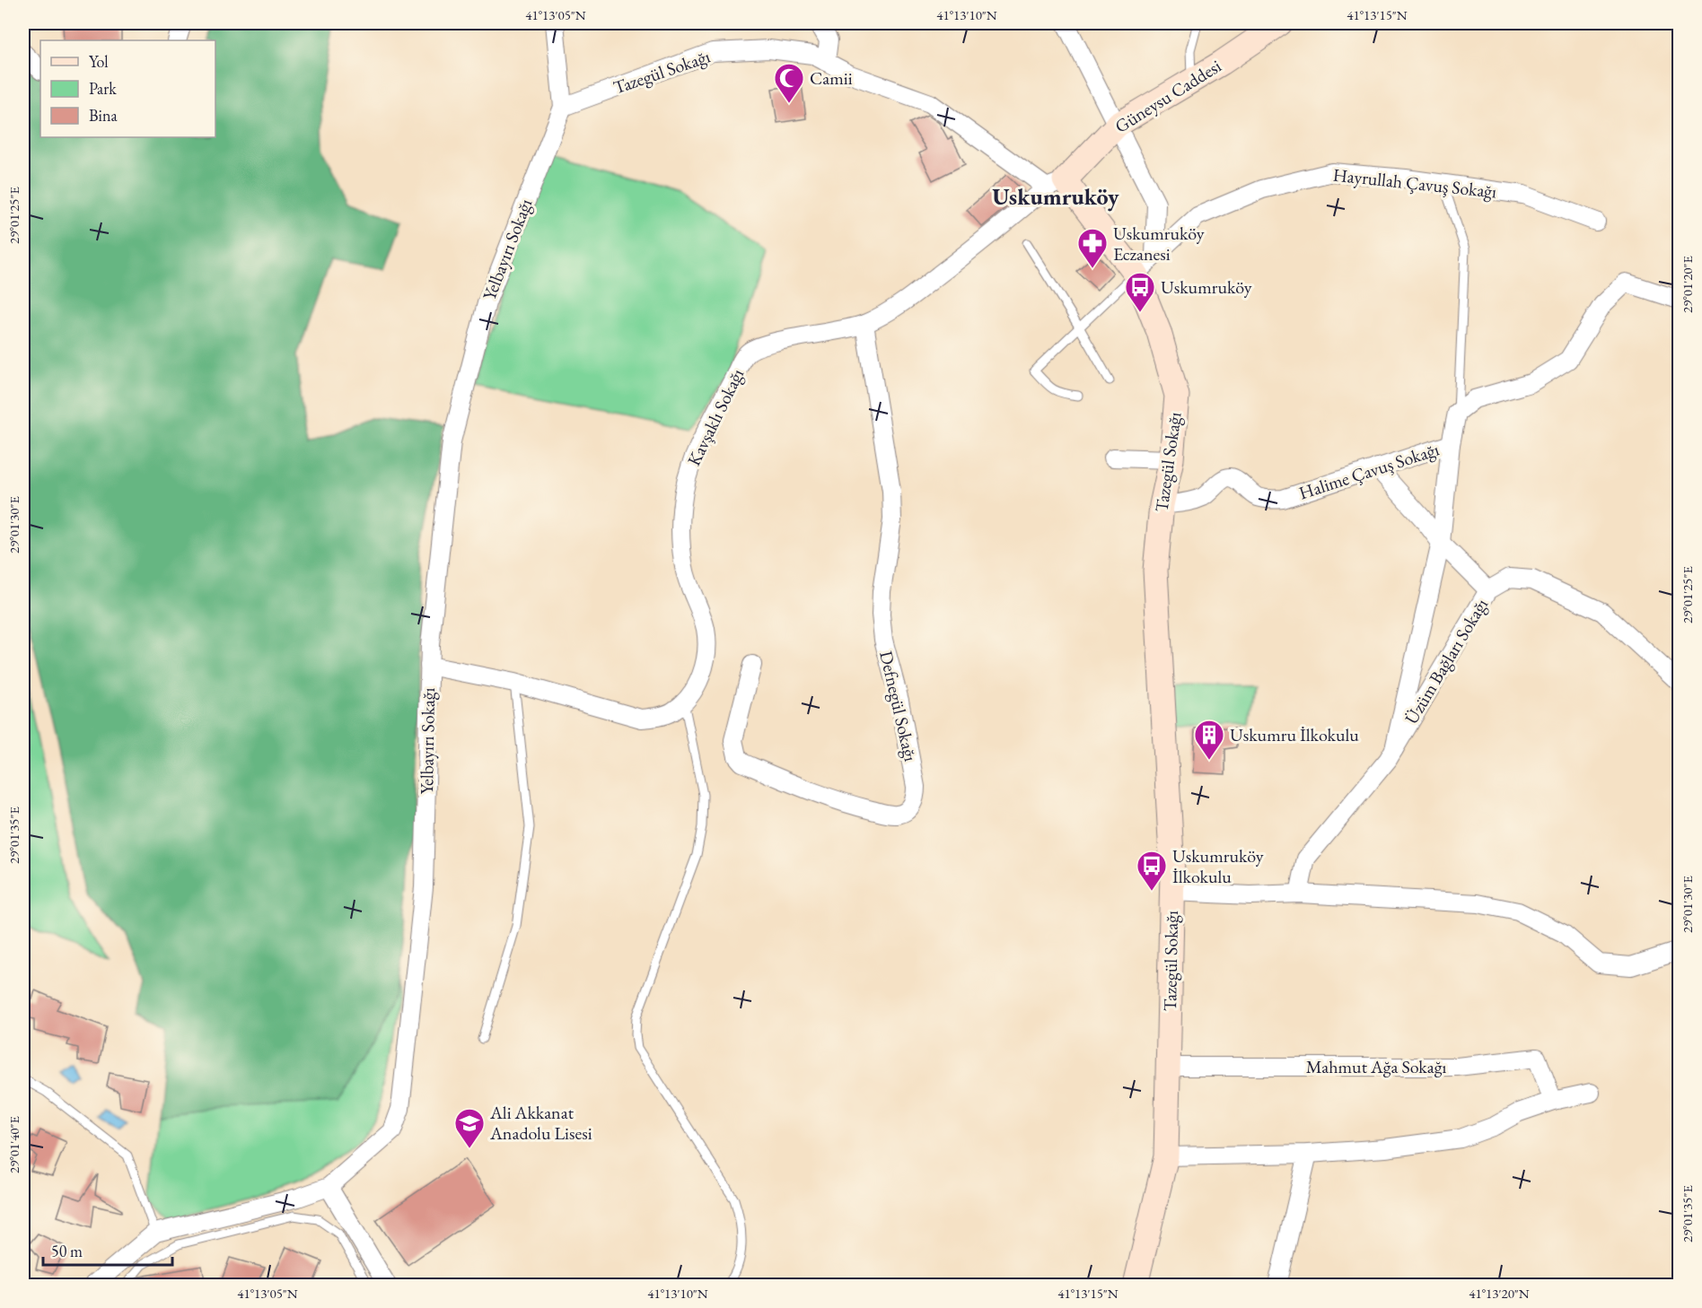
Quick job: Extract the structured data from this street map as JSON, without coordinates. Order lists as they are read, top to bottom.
{
  "streets": {
    "street": [
      "Tazegül Sokağı",
      "Güneysu Caddesi",
      "Hayrullah Çavuş Sokağı",
      "Yelbayırı Sokağı",
      "Kavşaklı Sokağı",
      "Halime Çavuş Sokağı",
      "Üzüm Bağları Sokağı",
      "Defnegül Sokağı",
      "Mahmut Ağa Sokağı"
    ]
  },
  "crossings": [
    ["Tazegül Sokağı", "Güneysu Caddesi"],
    ["Tazegül Sokağı", "Hayrullah Çavuş Sokağı"],
    ["Tazegül Sokağı", "Yelbayırı Sokağı"],
    ["Tazegül Sokağı", "Kavşaklı Sokağı"],
    ["Tazegül Sokağı", "Halime Çavuş Sokağı"],
    ["Tazegül Sokağı", "Mahmut Ağa Sokağı"],
    ["Güneysu Caddesi", "Kavşaklı Sokağı"],
    ["Yelbayırı Sokağı", "Kavşaklı Sokağı"],
    ["Kavşaklı Sokağı", "Defnegül Sokağı"]
  ],
  "districts": ["Uskumruköy"],
  "places": {
    "mosque": ["Camii"],
    "pharmacy": ["Uskumruköy Eczanesi"],
    "bus stop": ["Uskumruköy", "Uskumruköy İlkokulu"],
    "building": ["Uskumru İlkokulu"],
    "school or university": ["Ali Akkanat Anadolu Lisesi"]
  },
  "legend": ["Yol", "Park", "Bina"],
  "scale_bar": "50 m",
  "coordinates": [
    "41°13'05\"N",
    "41°13'10\"N",
    "41°13'15\"N",
    "29°01'25\"E",
    "29°01'20\"E",
    "29°01'30\"E",
    "29°01'35\"E",
    "29°01'40\"E",
    "41°13'20\"N"
  ]
}
